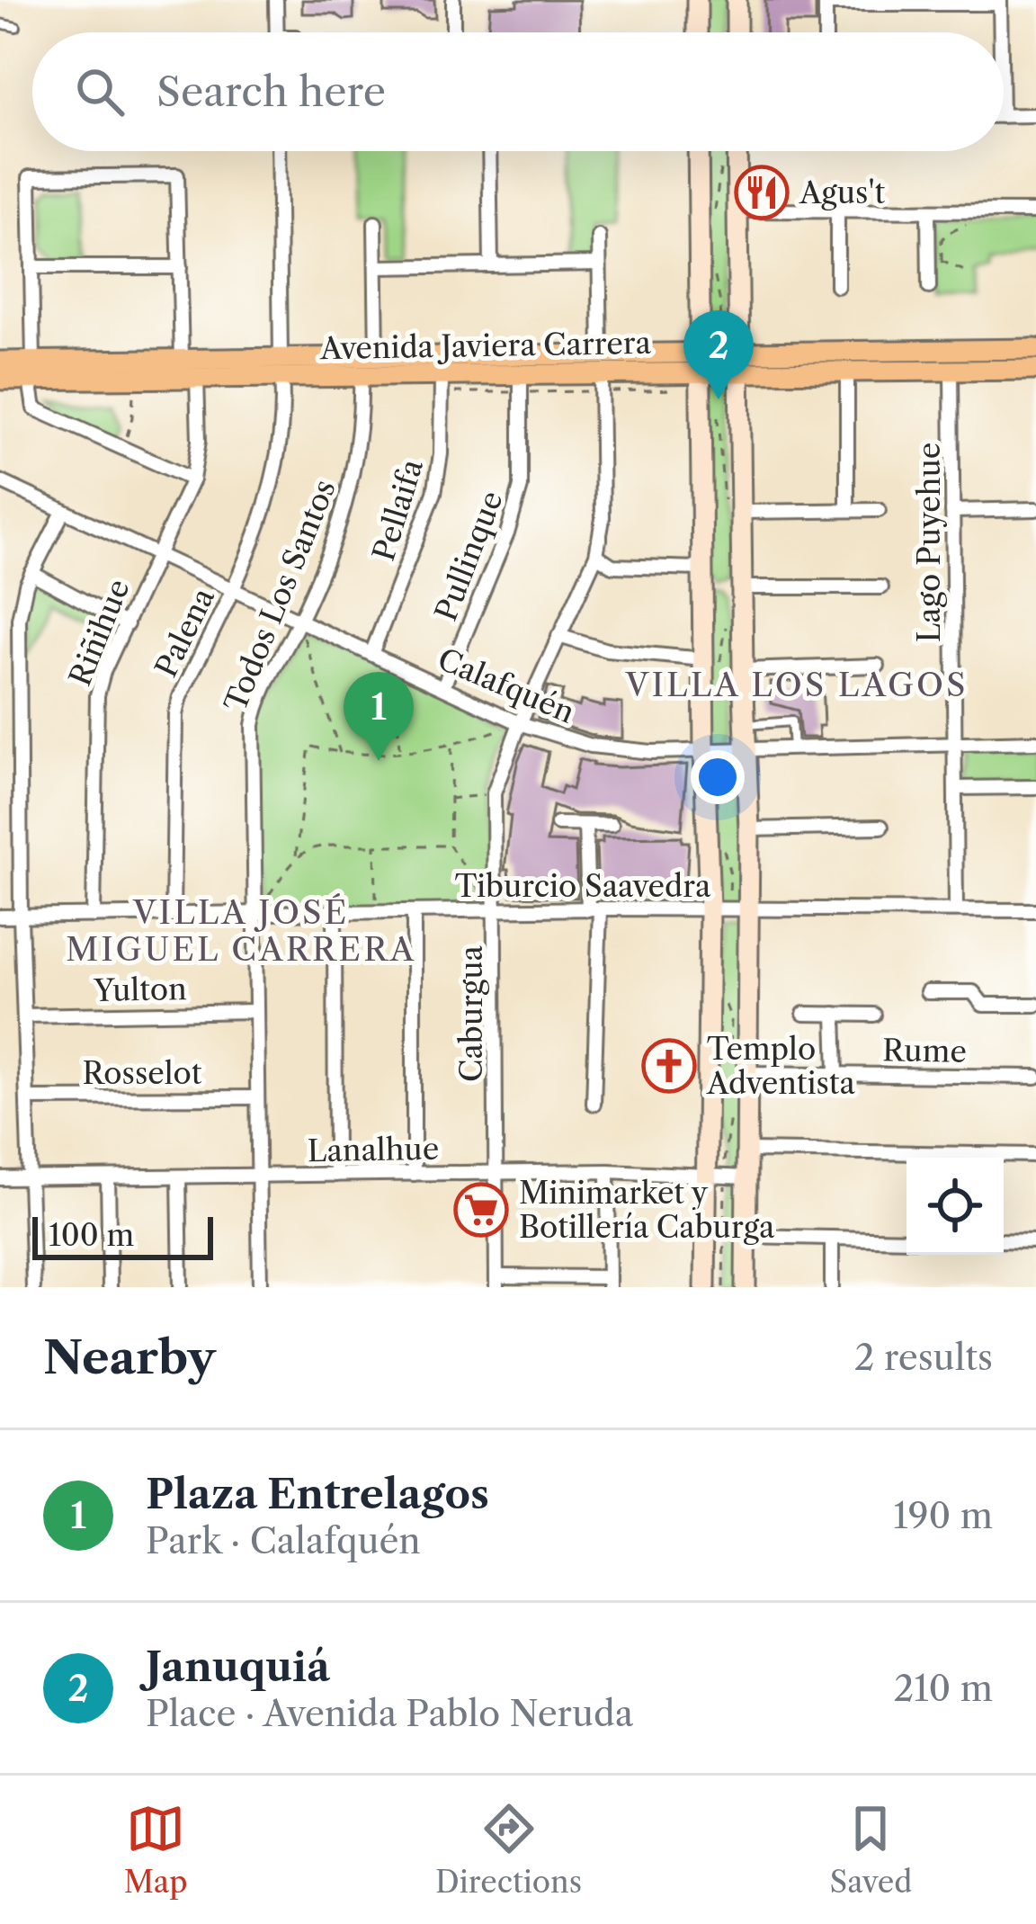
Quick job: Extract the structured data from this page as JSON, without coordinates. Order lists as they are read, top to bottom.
{
  "streets": {
    "main road": ["Avenida Javiera Carrera"],
    "street": [
      "Pellaifa",
      "Lago Puyehue",
      "Pullinque",
      "Todos Los Santos",
      "Riñihue",
      "Palena",
      "Calafquén",
      "Tiburcio Saavedra",
      "Yulton",
      "Caburgua",
      "Rume",
      "Rosselot",
      "Lanalhue"
    ]
  },
  "crossings": [
    ["Avenida Javiera Carrera", "Pellaifa"],
    ["Avenida Javiera Carrera", "Lago Puyehue"],
    ["Avenida Javiera Carrera", "Pullinque"],
    ["Avenida Javiera Carrera", "Todos Los Santos"],
    ["Avenida Javiera Carrera", "Riñihue"],
    ["Avenida Javiera Carrera", "Palena"],
    ["Avenida Javiera Carrera", "Caburgua"],
    ["Pellaifa", "Calafquén"],
    ["Lago Puyehue", "Calafquén"],
    ["Lago Puyehue", "Tiburcio Saavedra"],
    ["Pullinque", "Calafquén"],
    ["Todos Los Santos", "Calafquén"],
    ["Todos Los Santos", "Tiburcio Saavedra"],
    ["Todos Los Santos", "Yulton"],
    ["Todos Los Santos", "Rosselot"],
    ["Todos Los Santos", "Lanalhue"],
    ["Riñihue", "Calafquén"],
    ["Riñihue", "Tiburcio Saavedra"],
    ["Palena", "Calafquén"],
    ["Palena", "Tiburcio Saavedra"],
    ["Calafquén", "Caburgua"],
    ["Tiburcio Saavedra", "Caburgua"],
    ["Caburgua", "Lanalhue"]
  ],
  "districts": ["VILLA LOS LAGOS", "VILLA JOSÉ MIGUEL CARRERA"],
  "places": {
    "restaurant": ["Agus't"],
    "church": ["Templo Adventista"],
    "supermarket": ["Minimarket y Botillería Caburga"]
  },
  "scale_bar": "100 m",
  "page": {
    "search": "Search here",
    "pins": ["2", "1"],
    "scale": "100 m",
    "heading": ["Nearby", "2 results"],
    "list": [
      {
        "mark": "1",
        "name": "Plaza Entrelagos",
        "note": "Park · Calafquén",
        "value": "190 m"
      },
      {
        "mark": "2",
        "name": "Januquiá",
        "note": "Place · Avenida Pablo Neruda",
        "value": "210 m"
      }
    ],
    "nav": ["Map", "Directions", "Saved"]
  }
}
